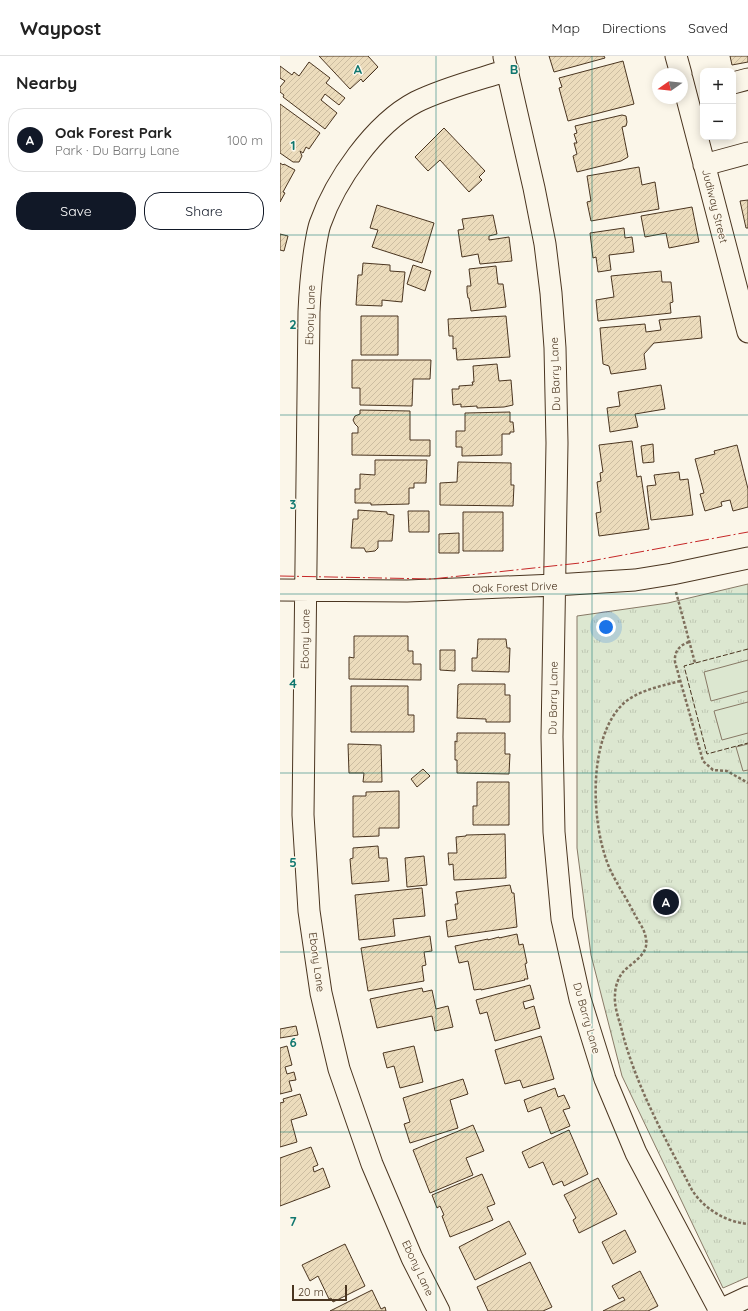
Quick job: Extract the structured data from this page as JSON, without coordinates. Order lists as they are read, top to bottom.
{
  "streets": {
    "street": [
      "Judiway Street",
      "Ebony Lane",
      "Du Barry Lane",
      "Oak Forest Drive"
    ]
  },
  "crossings": [
    ["Ebony Lane", "Du Barry Lane"],
    ["Ebony Lane", "Oak Forest Drive"],
    ["Du Barry Lane", "Oak Forest Drive"]
  ],
  "scale_bar": "20 m",
  "north": "left",
  "page": {
    "header": "Waypost",
    "nav": ["Map", "Directions", "Saved"],
    "heading": "Nearby",
    "map_buttons": ["+", "−"],
    "list": [
      {
        "mark": "A",
        "name": "Oak Forest Park",
        "note": "Park · Du Barry Lane",
        "value": "100 m"
      }
    ],
    "buttons": ["Save", "Share"],
    "pins": "A",
    "scale": "20 m"
  },
  "grid": {
    "columns": ["A", "B"],
    "rows": [
      "1",
      "2",
      "3",
      "4",
      "5",
      "6",
      "7"
    ]
  }
}
